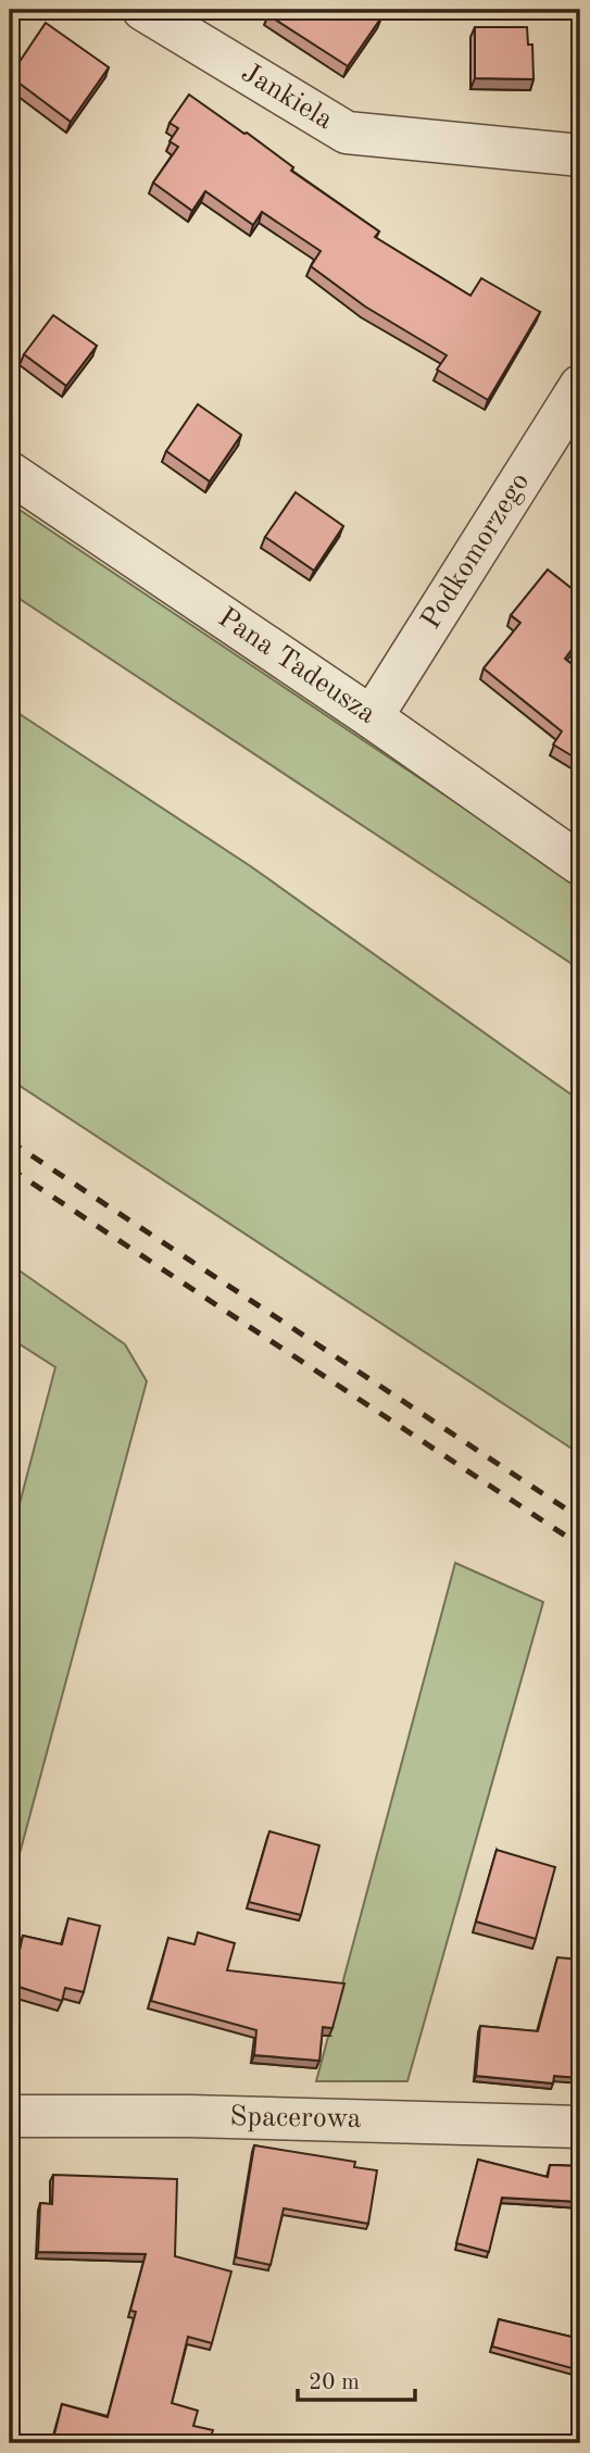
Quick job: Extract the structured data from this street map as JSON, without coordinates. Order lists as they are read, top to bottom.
{
  "streets": {
    "street": [
      "Jankiela",
      "Podkomorzego",
      "Pana Tadeusza",
      "Spacerowa"
    ]
  },
  "crossings": [
    ["Podkomorzego", "Pana Tadeusza"]
  ],
  "scale_bar": "20 m"
}
